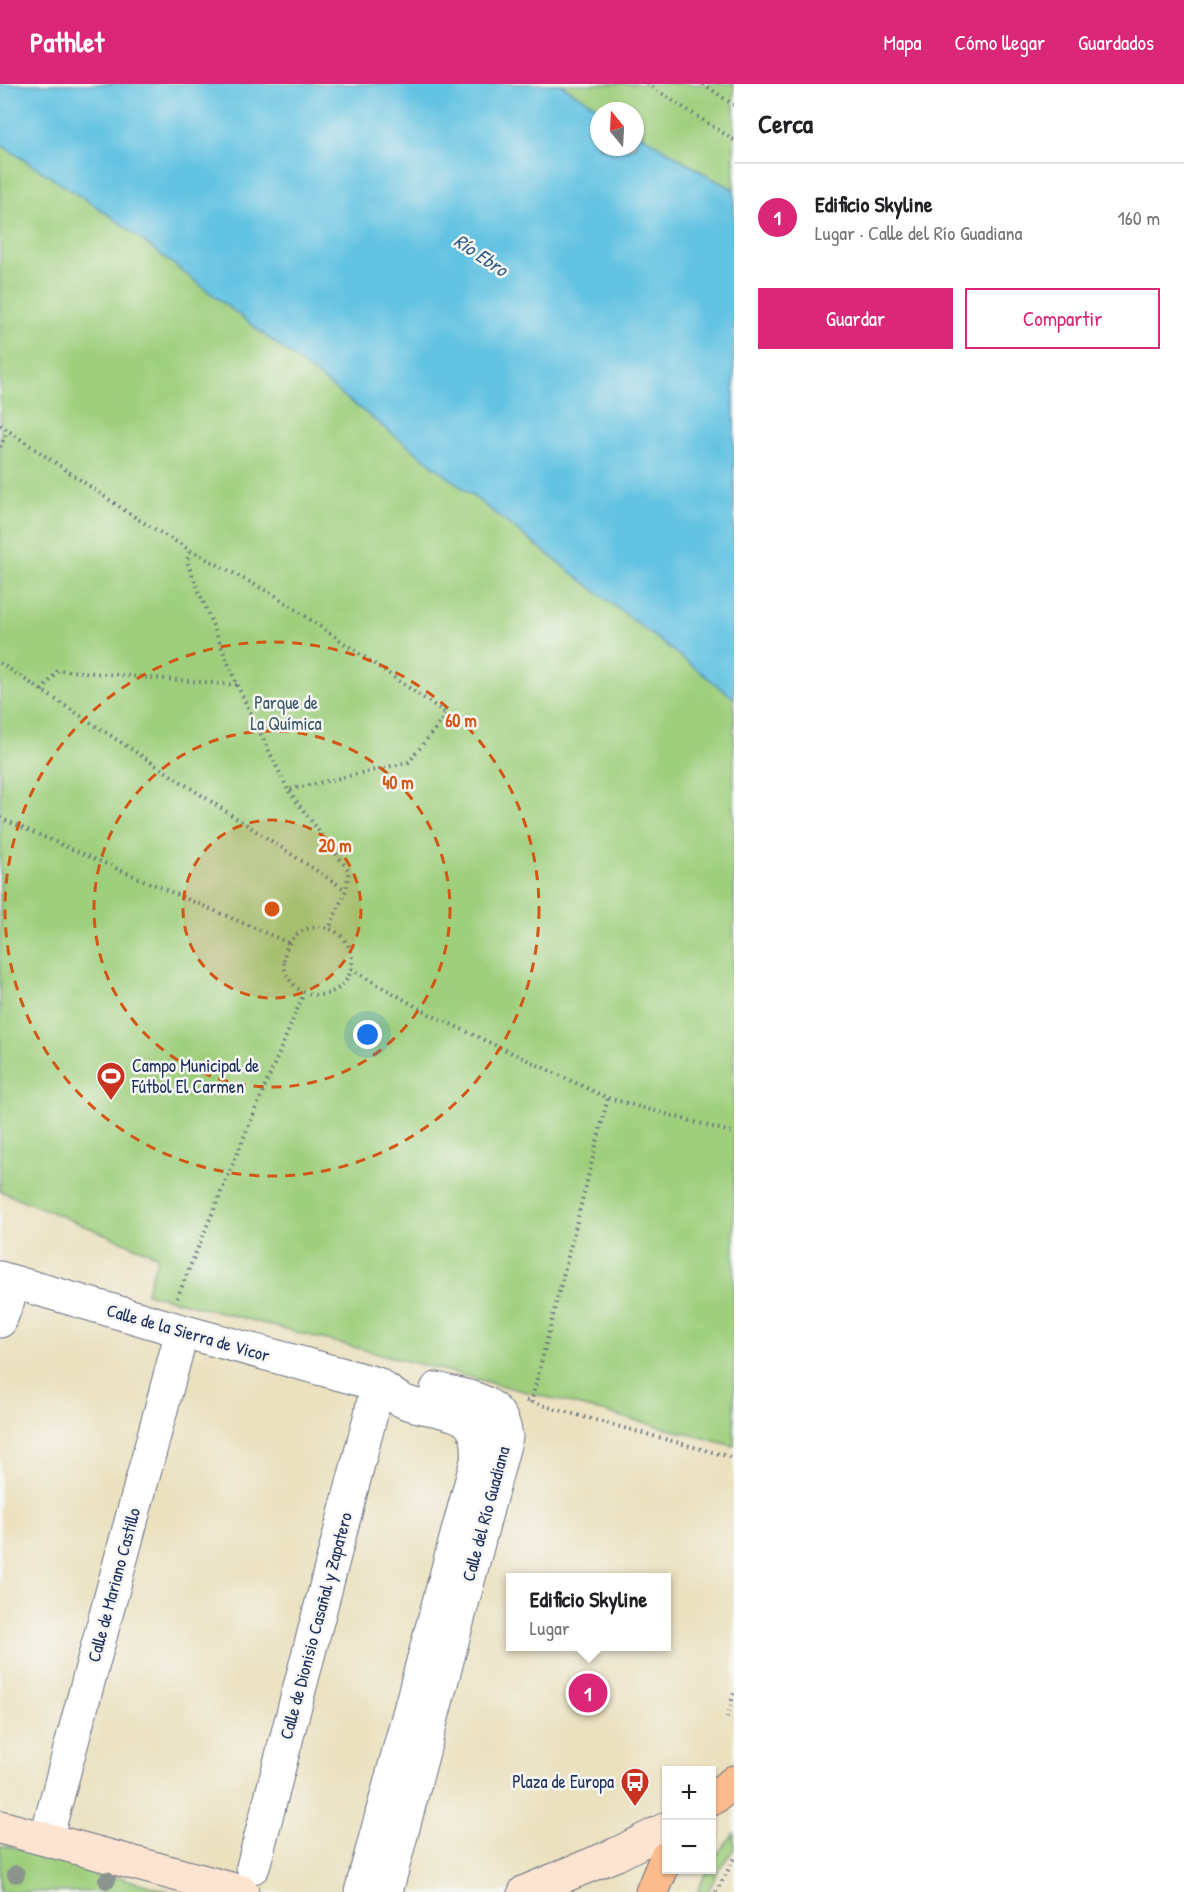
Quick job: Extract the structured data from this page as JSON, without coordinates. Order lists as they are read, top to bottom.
{
  "streets": {
    "street": [
      "Calle de la Sierra de Vicor",
      "Calle del Río Guadiana",
      "Calle de Mariano Castillo",
      "Calle de Dionisio Casañal y Zapatero"
    ]
  },
  "crossings": [
    ["Calle de la Sierra de Vicor", "Calle del Río Guadiana"],
    ["Calle de la Sierra de Vicor", "Calle de Mariano Castillo"],
    ["Calle de la Sierra de Vicor", "Calle de Dionisio Casañal y Zapatero"],
    ["Calle del Río Guadiana", "Calle de Dionisio Casañal y Zapatero"]
  ],
  "water": ["Río Ebro"],
  "parks": ["Parque de La Química"],
  "places": {
    "sports": ["Campo Municipal de Fútbol El Carmen"],
    "bus stop": ["Plaza de Europa"]
  },
  "north": "top",
  "page": {
    "header": "Pathlet",
    "nav": ["Mapa", "Cómo llegar", "Guardados"],
    "heading": "Cerca",
    "list": [
      {
        "mark": "1",
        "name": "Edificio Skyline",
        "note": "Lugar · Calle del Río Guadiana",
        "value": "160 m"
      }
    ],
    "buttons": ["Guardar", "Compartir"],
    "popup": ["Edificio Skyline", "Lugar"],
    "pins": "1",
    "map_buttons": ["+", "−"]
  },
  "rings": ["60 m", "40 m", "20 m"]
}
